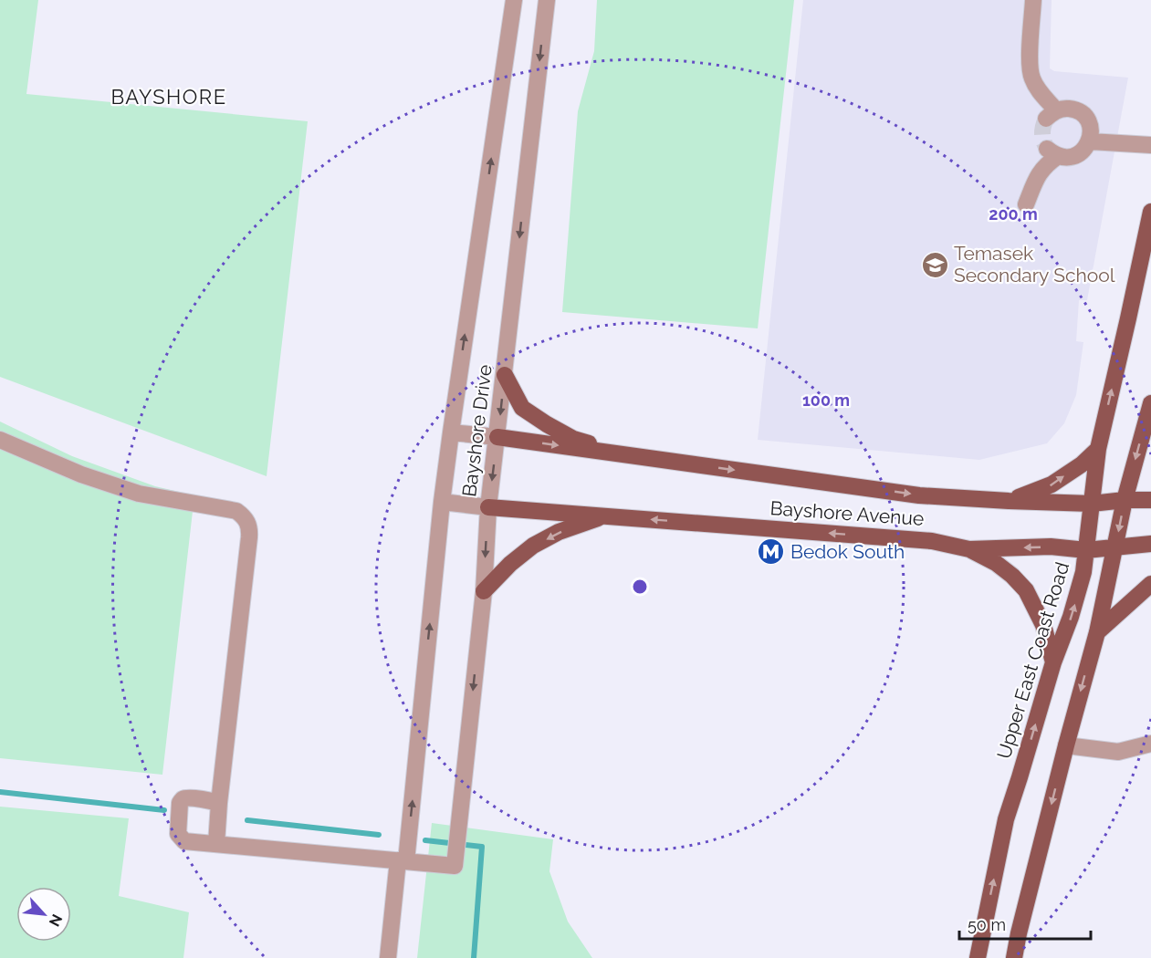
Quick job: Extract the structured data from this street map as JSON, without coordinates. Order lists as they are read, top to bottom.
{
  "streets": {
    "main road": ["Bayshore Avenue", "Upper East Coast Road"],
    "street": ["Bayshore Drive"]
  },
  "crossings": [
    ["Bayshore Drive", "Bayshore Avenue"],
    ["Bayshore Avenue", "Upper East Coast Road"]
  ],
  "districts": ["BAYSHORE"],
  "places": {
    "school or university": ["Temasek Secondary School"],
    "metro station": ["Bedok South"]
  },
  "scale_bar": "50 m",
  "north": "bottom right",
  "rings": ["200 m", "100 m"]
}
